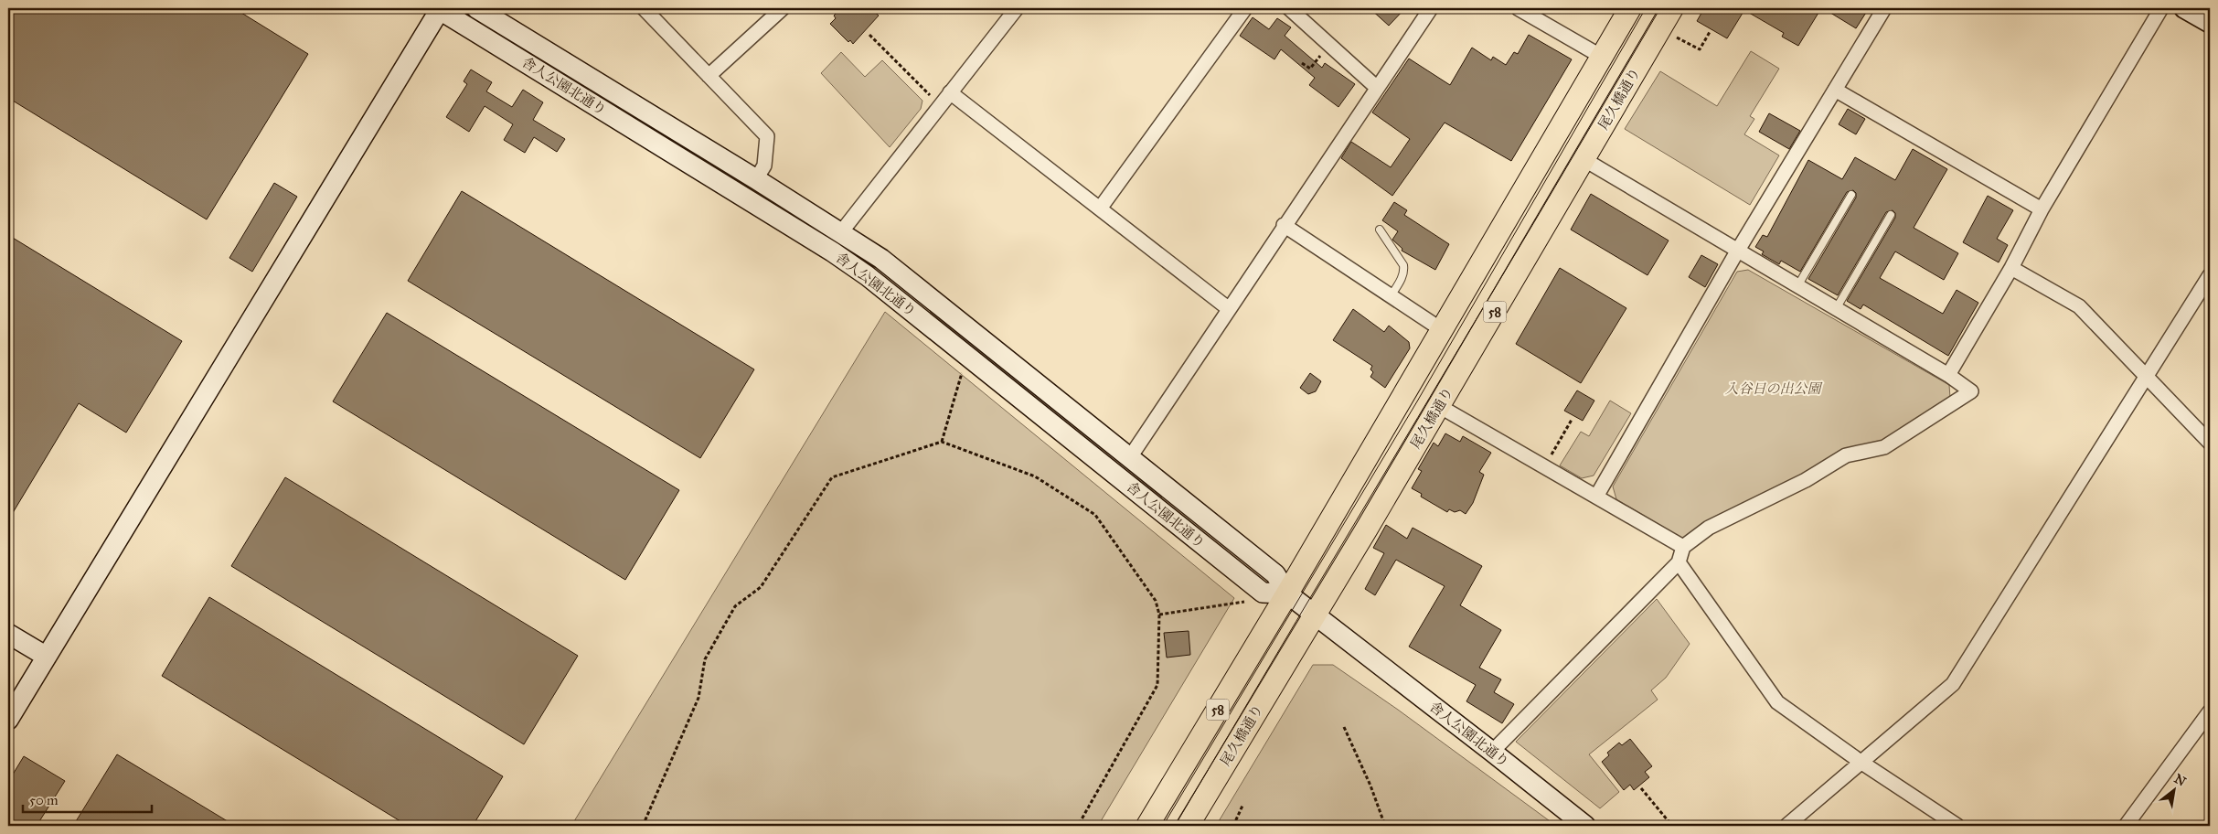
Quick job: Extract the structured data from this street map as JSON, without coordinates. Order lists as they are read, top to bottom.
{
  "streets": {
    "main road": ["尾久橋通り", "58"],
    "street": ["舎人公園北通り"]
  },
  "crossings": [
    ["舎人公園北通り", "尾久橋通り"],
    ["舎人公園北通り", "58"]
  ],
  "parks": ["入谷日の出公園"],
  "scale_bar": "50 m",
  "north": "top right"
}
